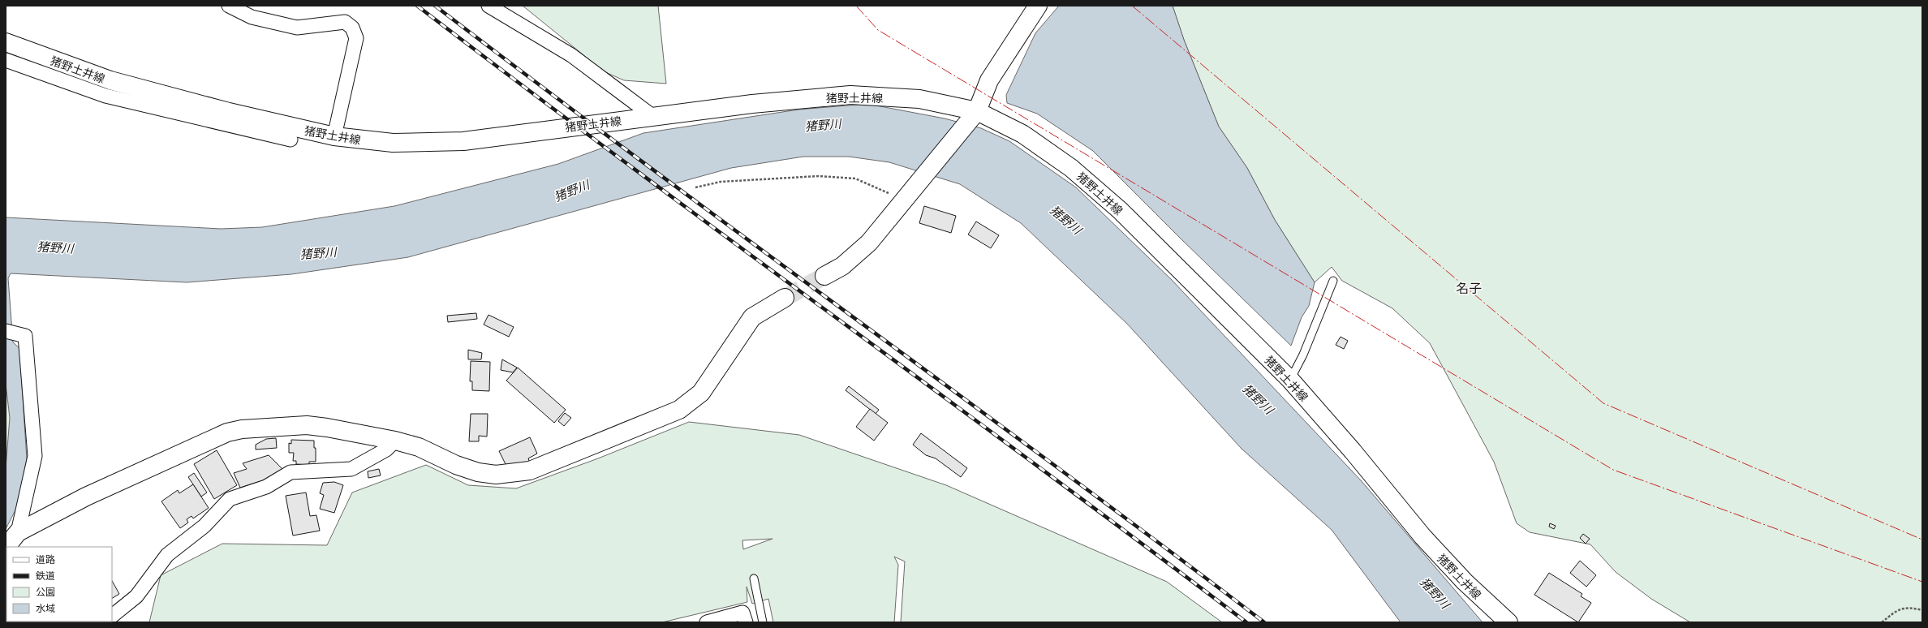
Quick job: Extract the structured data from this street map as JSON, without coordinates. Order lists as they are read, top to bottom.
{
  "streets": {
    "main road": ["猪野土井線"]
  },
  "districts": ["名子"],
  "water": ["猪野川"],
  "legend": [
    "道路",
    "鉄道",
    "公園",
    "水域"
  ]
}
